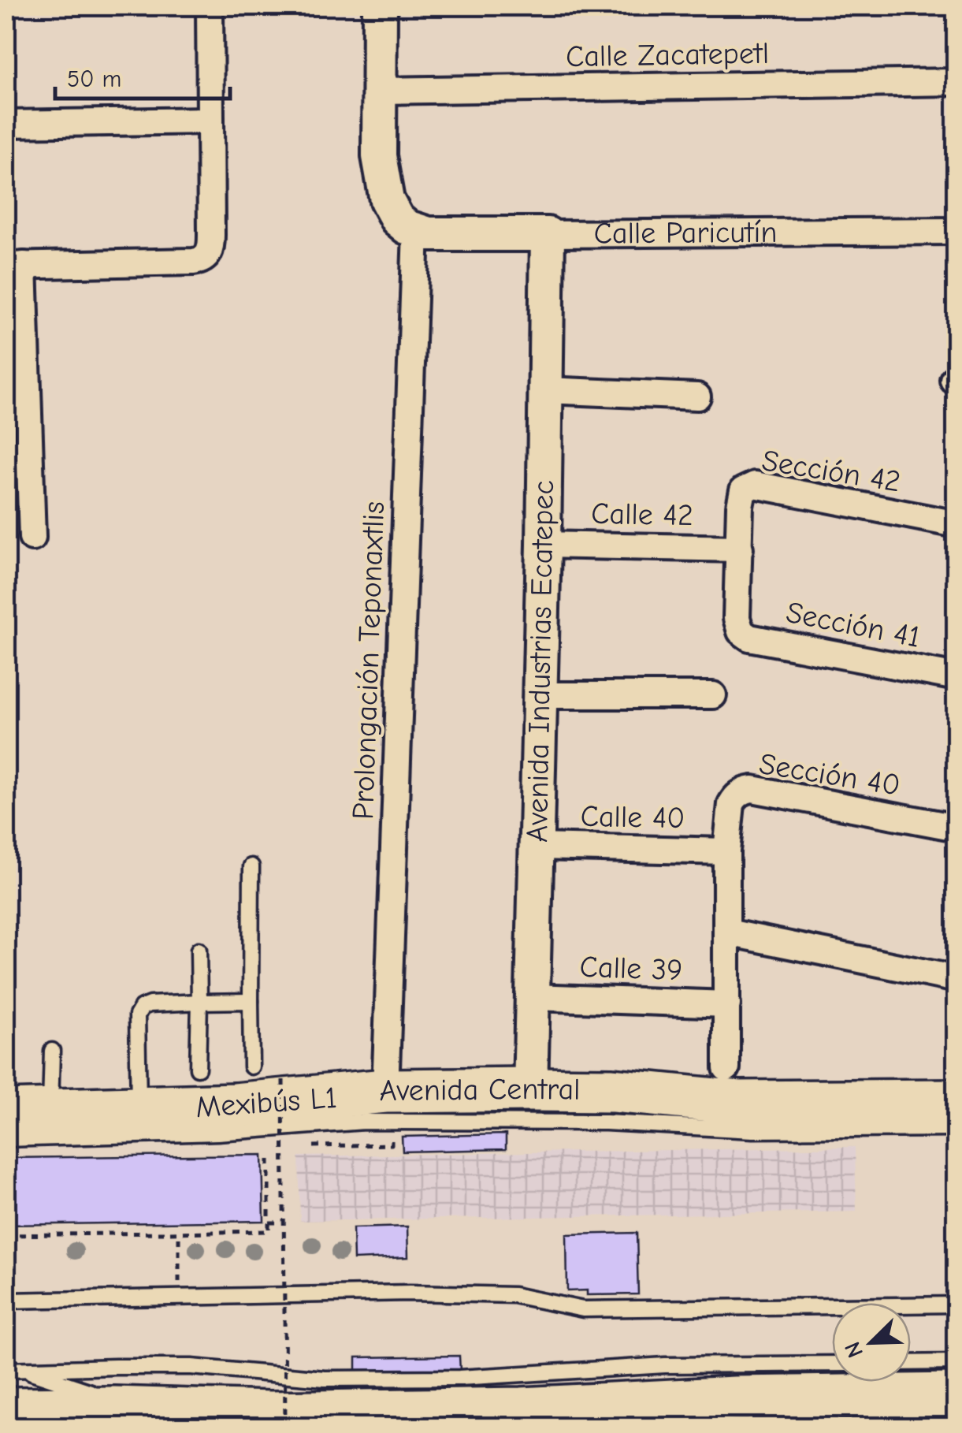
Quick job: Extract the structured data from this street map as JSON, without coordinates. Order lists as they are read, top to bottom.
{
  "streets": {
    "highway": ["Avenida Central"],
    "street": [
      "Calle Zacatepetl",
      "Calle Paricutín",
      "Sección 42",
      "Calle 42",
      "Sección 41",
      "Prolongación Teponaxtlis",
      "Avenida Industrias Ecatepec",
      "Sección 40",
      "Calle 40",
      "Calle 39"
    ],
    "lane": ["Mexibús L1"]
  },
  "crossings": [
    ["Calle Paricutín", "Prolongación Teponaxtlis"],
    ["Calle Paricutín", "Avenida Industrias Ecatepec"],
    ["Sección 42", "Calle 42"],
    ["Sección 42", "Sección 41"],
    ["Calle 42", "Sección 41"],
    ["Calle 42", "Avenida Industrias Ecatepec"],
    ["Prolongación Teponaxtlis", "Avenida Central"],
    ["Avenida Industrias Ecatepec", "Calle 40"],
    ["Avenida Industrias Ecatepec", "Calle 39"],
    ["Avenida Industrias Ecatepec", "Avenida Central"],
    ["Sección 40", "Calle 40"]
  ],
  "scale_bar": "50 m",
  "north": "bottom left"
}
